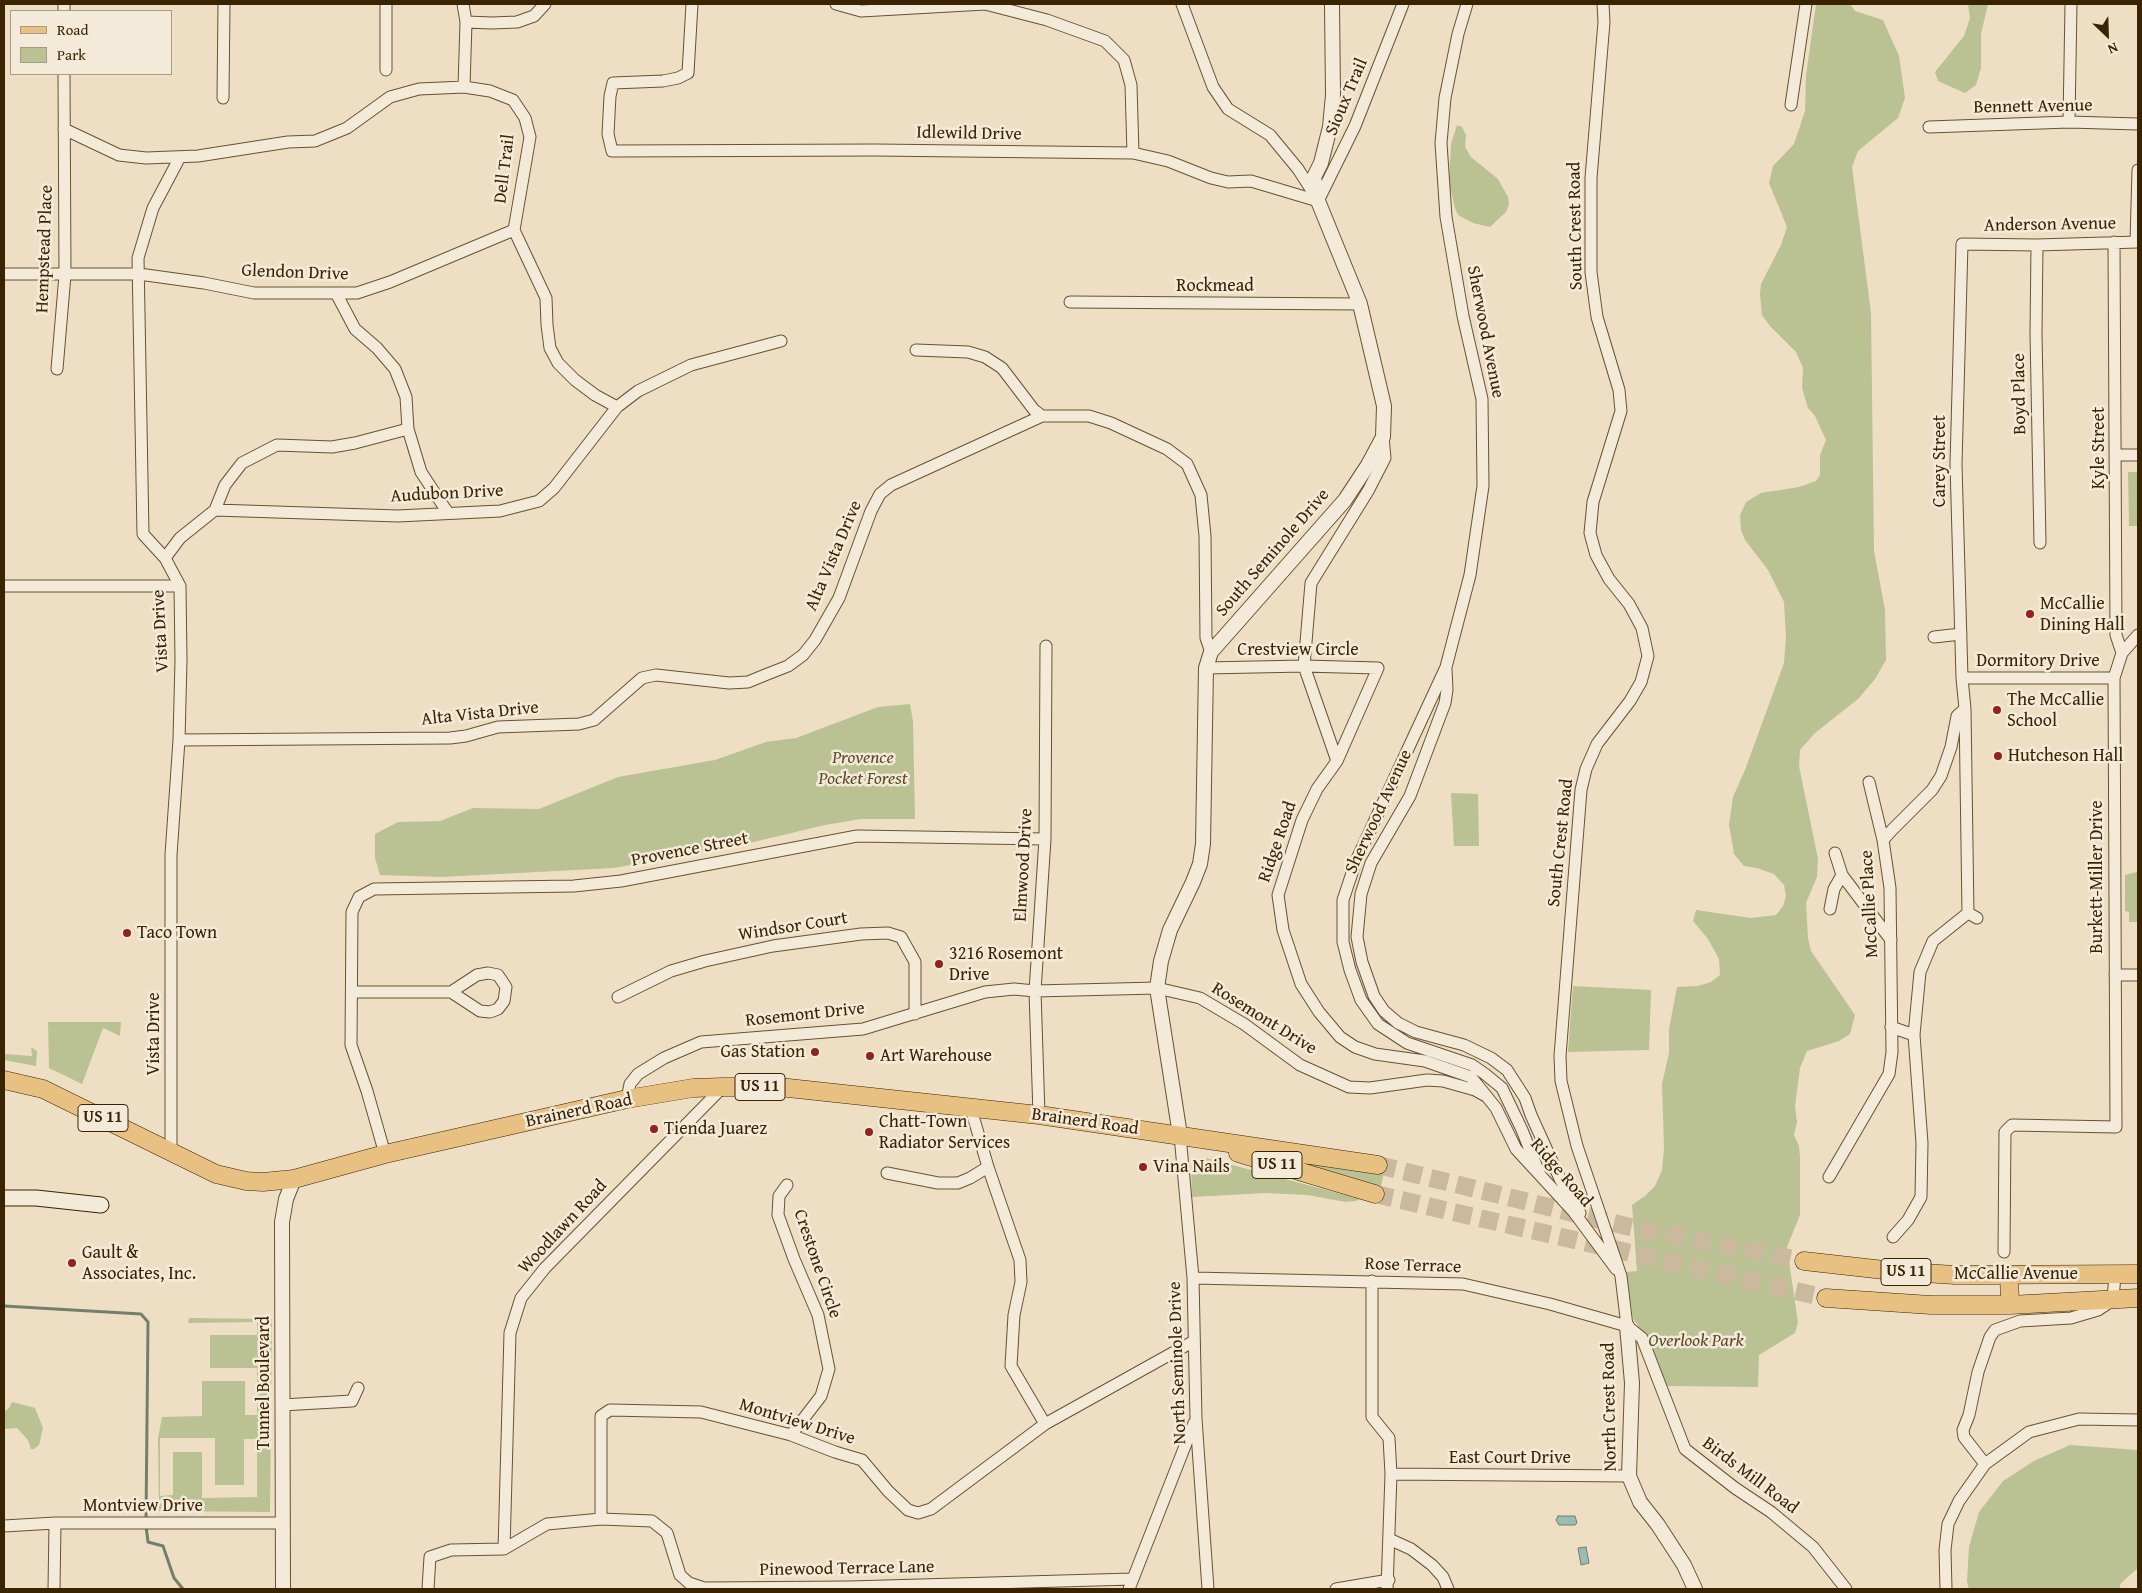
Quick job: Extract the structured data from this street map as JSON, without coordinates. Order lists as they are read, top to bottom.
{
  "streets": {
    "main road": ["US 11", "Brainerd Road", "McCallie Avenue"],
    "street": [
      "Sioux Trail",
      "Bennett Avenue",
      "Idlewild Drive",
      "Dell Trail",
      "Anderson Avenue",
      "South Crest Road",
      "Hempstead Place",
      "Glendon Drive",
      "Rockmead",
      "Sherwood Avenue",
      "Boyd Place",
      "Kyle Street",
      "Carey Street",
      "Audubon Drive",
      "South Seminole Drive",
      "Alta Vista Drive",
      "Vista Drive",
      "Crestview Circle",
      "Dormitory Drive",
      "Ridge Road",
      "Provence Street",
      "Elmwood Drive",
      "Burkett-Miller Drive",
      "McCallie Place",
      "Windsor Court",
      "Rosemont Drive",
      "Woodlawn Road",
      "Crestone Circle",
      "Rose Terrace",
      "North Seminole Drive",
      "Tunnel Boulevard",
      "North Crest Road",
      "Montview Drive",
      "East Court Drive",
      "Birds Mill Road",
      "Pinewood Terrace Lane"
    ]
  },
  "crossings": [
    ["Sioux Trail", "Idlewild Drive"],
    ["Sioux Trail", "South Seminole Drive"],
    ["Idlewild Drive", "South Seminole Drive"],
    ["Dell Trail", "Glendon Drive"],
    ["Dell Trail", "Audubon Drive"],
    ["Dell Trail", "Vista Drive"],
    ["Anderson Avenue", "Boyd Place"],
    ["Anderson Avenue", "Kyle Street"],
    ["Anderson Avenue", "Carey Street"],
    ["South Crest Road", "Ridge Road"],
    ["South Crest Road", "Rose Terrace"],
    ["South Crest Road", "North Crest Road"],
    ["South Crest Road", "Birds Mill Road"],
    ["Hempstead Place", "Glendon Drive"],
    ["Glendon Drive", "Vista Drive"],
    ["Rockmead", "South Seminole Drive"],
    ["Sherwood Avenue", "Ridge Road"],
    ["Kyle Street", "Burkett-Miller Drive"],
    ["Carey Street", "Dormitory Drive"],
    ["South Seminole Drive", "Alta Vista Drive"],
    ["South Seminole Drive", "Crestview Circle"],
    ["South Seminole Drive", "Rosemont Drive"],
    ["South Seminole Drive", "Brainerd Road"],
    ["South Seminole Drive", "North Seminole Drive"],
    ["Alta Vista Drive", "Vista Drive"],
    ["Vista Drive", "Brainerd Road"],
    ["Crestview Circle", "Ridge Road"],
    ["Dormitory Drive", "Burkett-Miller Drive"],
    ["Ridge Road", "Rosemont Drive"],
    ["Provence Street", "Elmwood Drive"],
    ["Elmwood Drive", "Rosemont Drive"],
    ["Elmwood Drive", "Brainerd Road"],
    ["Windsor Court", "Rosemont Drive"],
    ["Rosemont Drive", "Brainerd Road"],
    ["Brainerd Road", "Woodlawn Road"],
    ["Brainerd Road", "North Seminole Drive"],
    ["Brainerd Road", "Tunnel Boulevard"],
    ["Crestone Circle", "Montview Drive"],
    ["Rose Terrace", "North Seminole Drive"],
    ["Rose Terrace", "North Crest Road"],
    ["Rose Terrace", "Birds Mill Road"],
    ["North Seminole Drive", "Montview Drive"],
    ["Tunnel Boulevard", "Montview Drive"],
    ["North Crest Road", "East Court Drive"],
    ["North Crest Road", "Birds Mill Road"],
    ["Montview Drive", "Pinewood Terrace Lane"]
  ],
  "parks": ["Provence Pocket Forest", "Overlook Park"],
  "places": [
    "McCallie Dining Hall",
    "The McCallie School",
    "Hutcheson Hall",
    "Taco Town",
    "3216 Rosemont Drive",
    "Gas Station",
    "Art Warehouse",
    "Tienda Juarez",
    "Chatt-Town Radiator Services",
    "Vina Nails",
    "Gault & Associates, Inc."
  ],
  "legend": ["Road", "Park"],
  "north": "bottom right"
}
